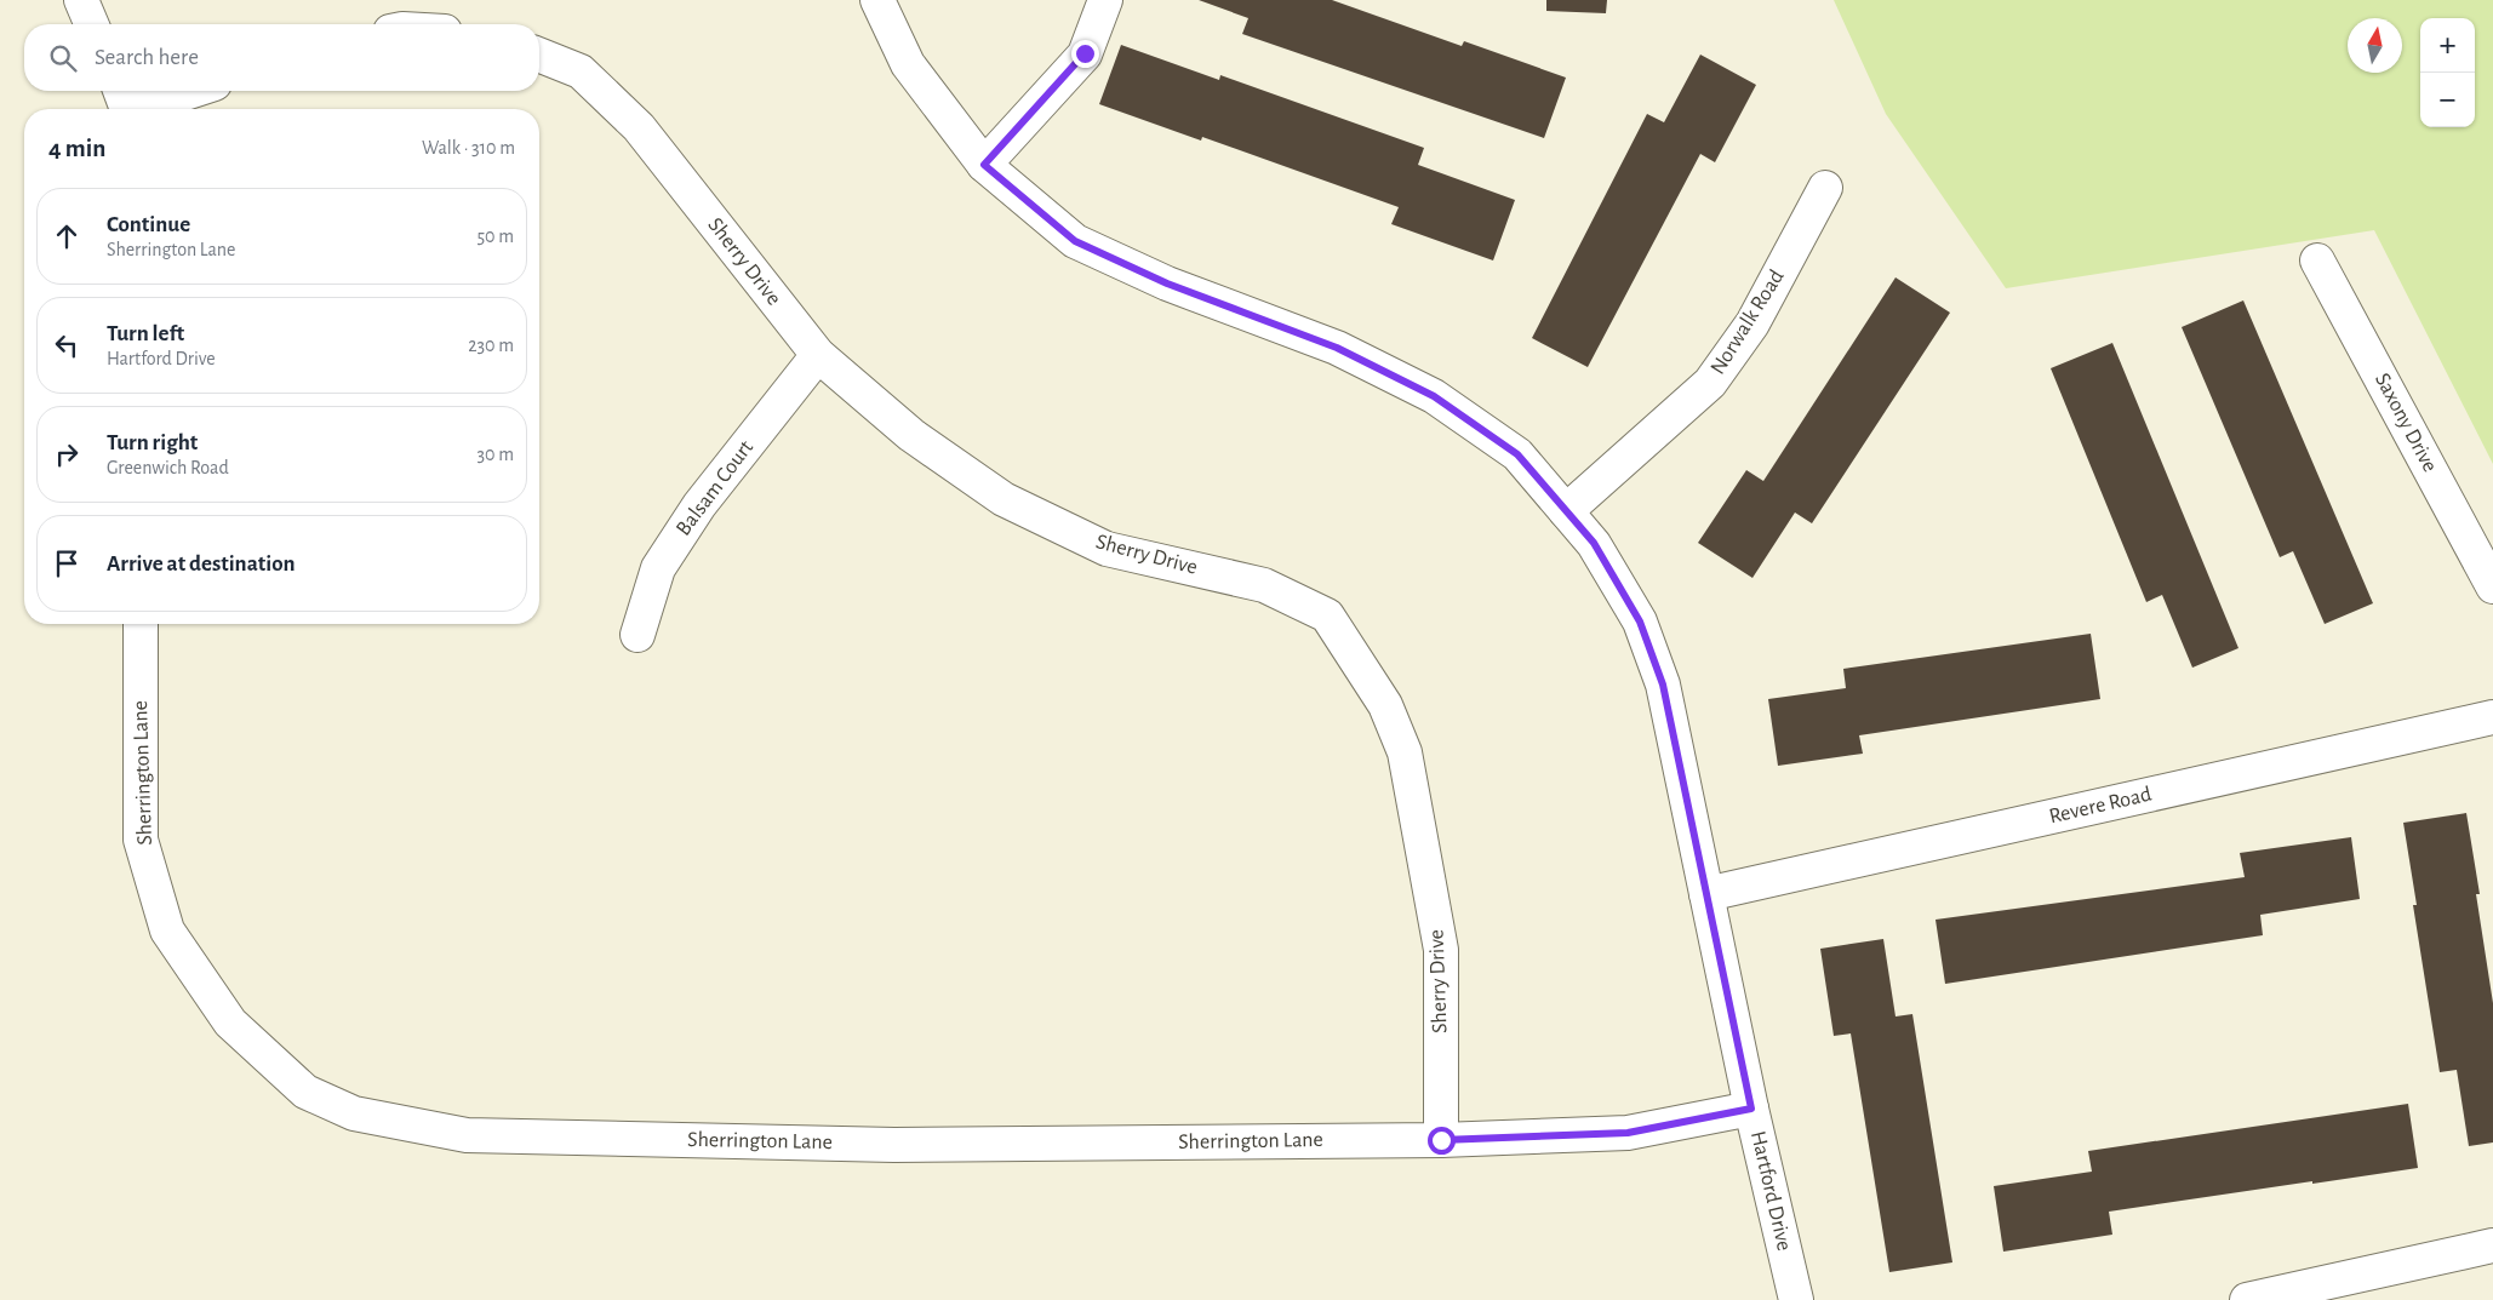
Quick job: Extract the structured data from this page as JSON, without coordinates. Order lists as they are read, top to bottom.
{
  "streets": {
    "street": [
      "Sherry Drive",
      "Norwalk Road",
      "Saxony Drive",
      "Balsam Court",
      "Sherrington Lane",
      "Revere Road",
      "Hartford Drive"
    ]
  },
  "crossings": [
    ["Sherry Drive", "Balsam Court"],
    ["Sherry Drive", "Sherrington Lane"],
    ["Norwalk Road", "Hartford Drive"],
    ["Sherrington Lane", "Hartford Drive"],
    ["Revere Road", "Hartford Drive"]
  ],
  "north": "top",
  "page": {
    "map_buttons": ["+", "−"],
    "search": "Search here",
    "heading": ["4 min", "Walk · 310 m"],
    "list": [
      ["Continue", "Sherrington Lane", "50 m"],
      ["Turn left", "Hartford Drive", "230 m"],
      ["Turn right", "Greenwich Road", "30 m"],
      "Arrive at destination"
    ]
  }
}
